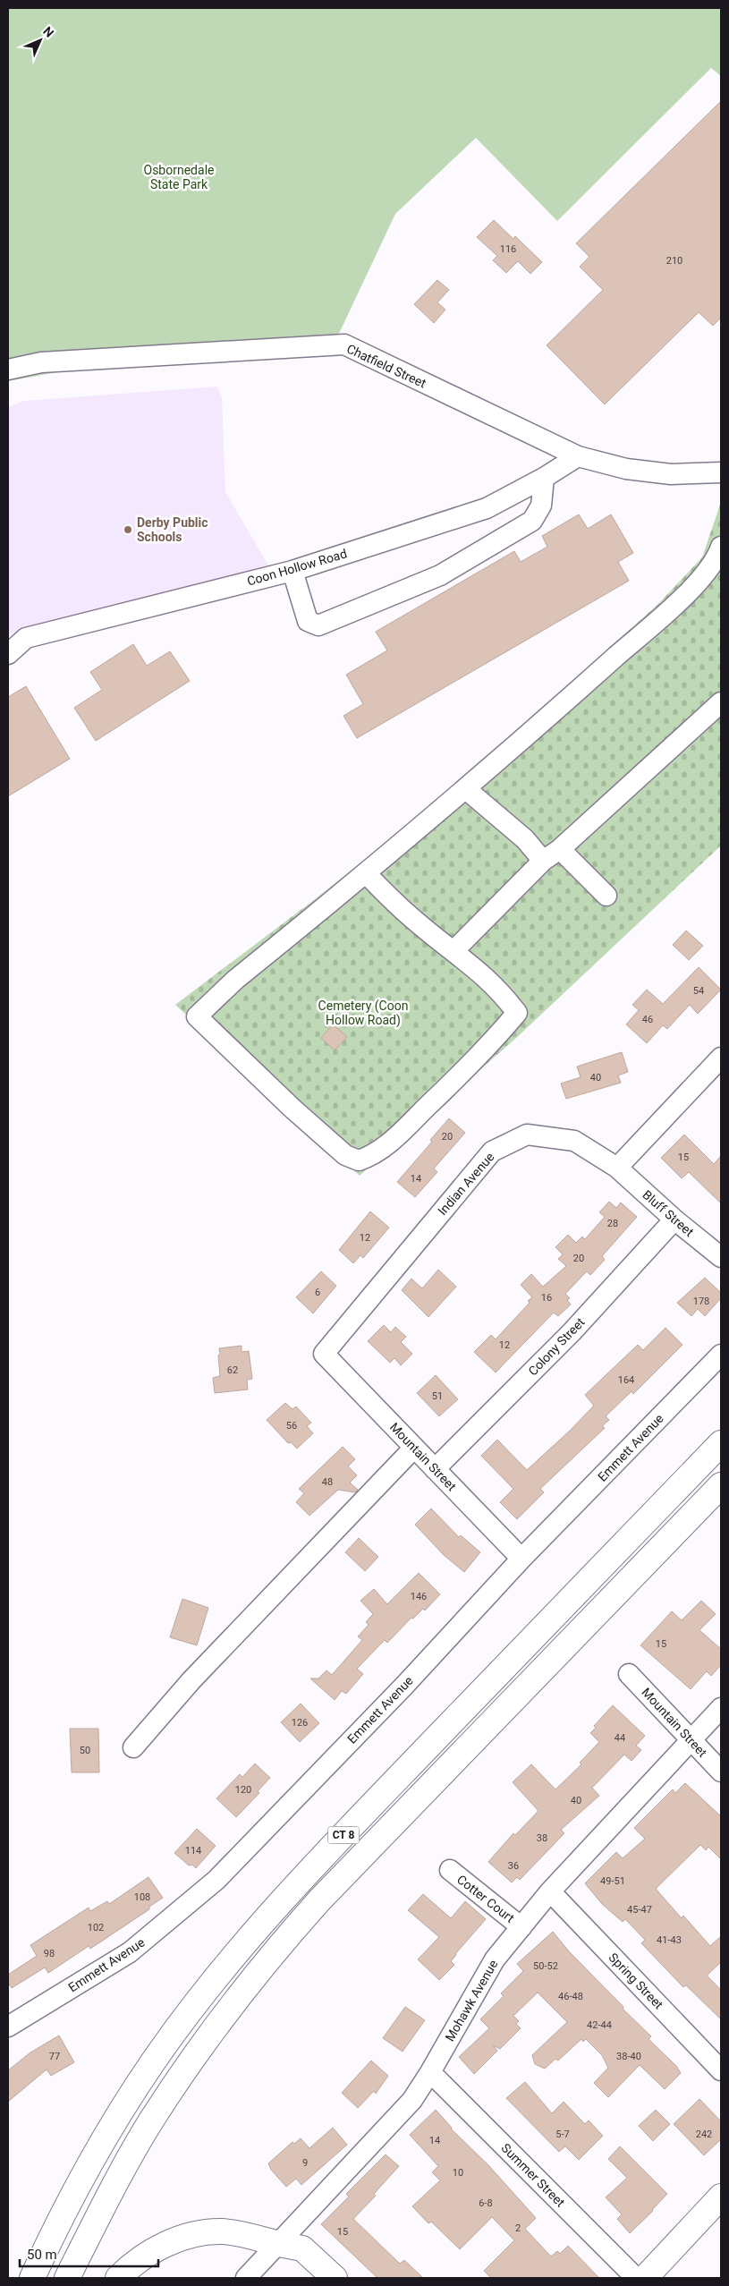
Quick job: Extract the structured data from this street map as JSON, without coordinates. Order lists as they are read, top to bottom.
{
  "streets": {
    "main road": ["CT 8"],
    "street": [
      "Chatfield Street",
      "Coon Hollow Road",
      "Indian Avenue",
      "Bluff Street",
      "Colony Street",
      "Emmett Avenue",
      "Mountain Street",
      "Cotter Court",
      "Spring Street",
      "Mohawk Avenue",
      "Summer Street"
    ]
  },
  "crossings": [
    ["Chatfield Street", "Coon Hollow Road"],
    ["Indian Avenue", "Bluff Street"],
    ["Indian Avenue", "Mountain Street"],
    ["Bluff Street", "Colony Street"],
    ["Colony Street", "Mountain Street"],
    ["Emmett Avenue", "Mountain Street"],
    ["Mountain Street", "Mohawk Avenue"],
    ["Cotter Court", "Mohawk Avenue"],
    ["Spring Street", "Mohawk Avenue"],
    ["Mohawk Avenue", "Summer Street"]
  ],
  "parks": ["Osbornedale State Park", "Cemetery (Coon Hollow Road)"],
  "places": ["Derby Public Schools"],
  "house_numbers": [
    "116",
    "210",
    "54",
    "46",
    "40",
    "20",
    "15",
    "14",
    "28",
    "12",
    "20",
    "6",
    "16",
    "178",
    "12",
    "62",
    "164",
    "51",
    "56",
    "48",
    "146",
    "15",
    "126",
    "44",
    "50",
    "120",
    "40",
    "38",
    "114",
    "36",
    "49-51",
    "108",
    "45-47",
    "102",
    "41-43",
    "98",
    "50-52",
    "46-48",
    "42-44",
    "77",
    "38-40",
    "5-7",
    "242",
    "14",
    "9",
    "10",
    "6-8",
    "2",
    "15"
  ],
  "scale_bar": "50 m",
  "north": "top right"
}
